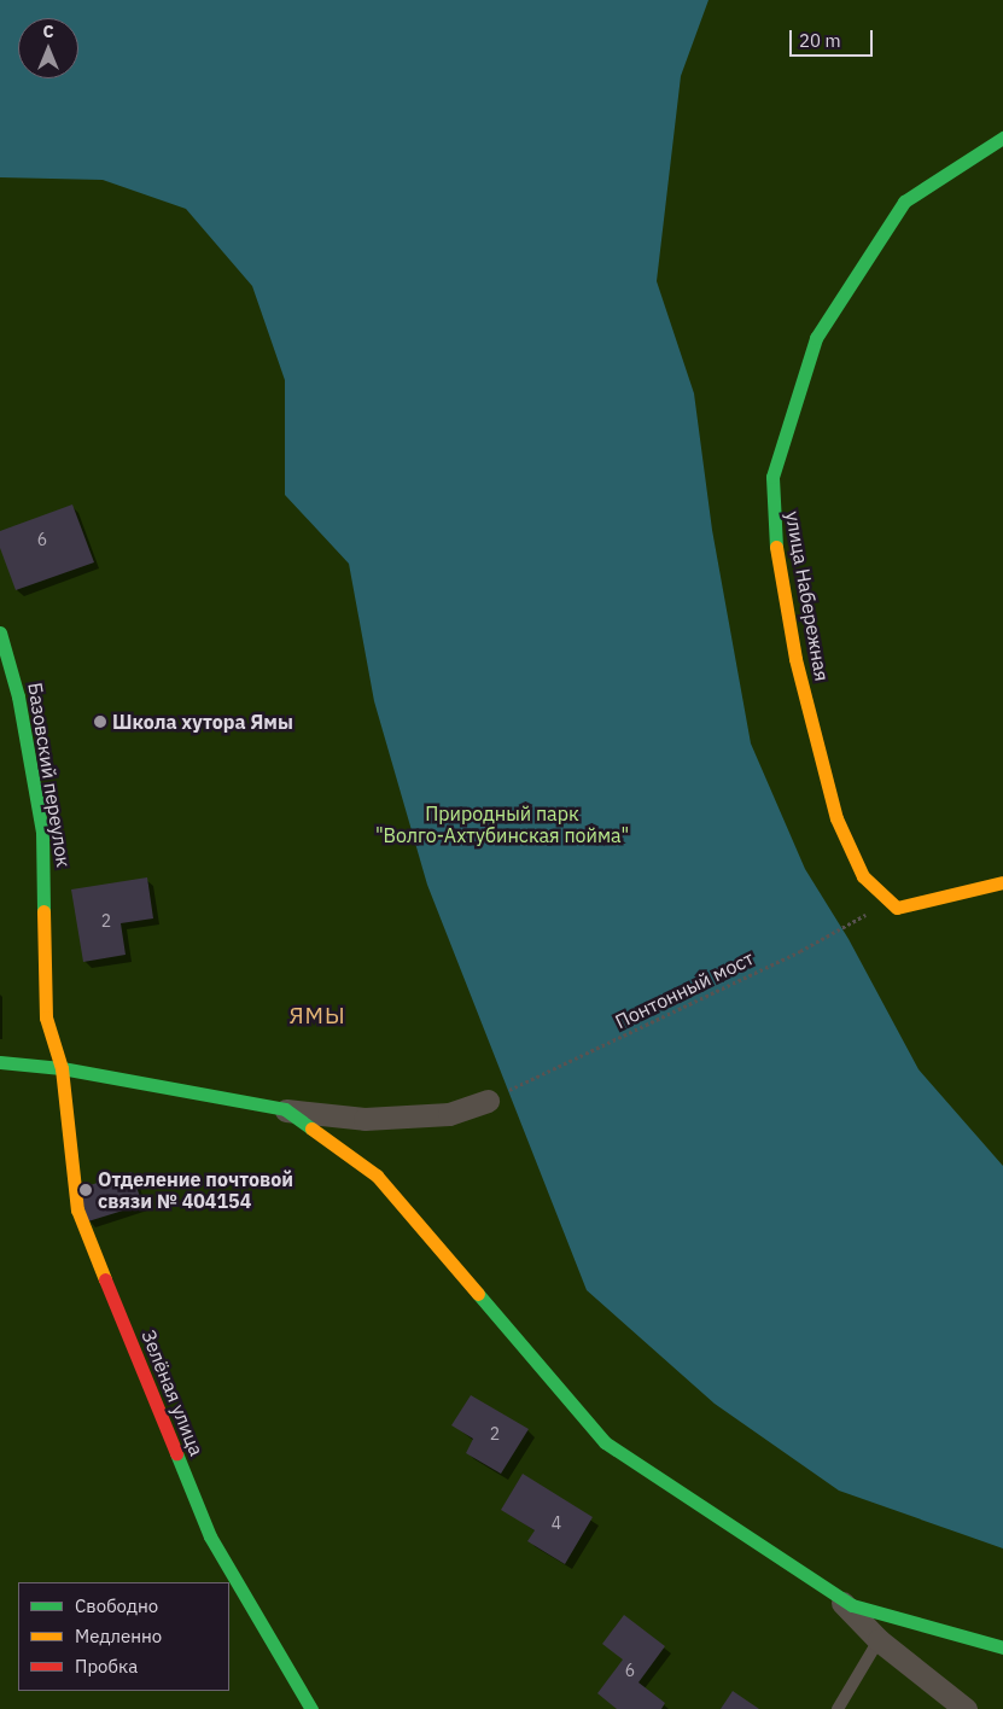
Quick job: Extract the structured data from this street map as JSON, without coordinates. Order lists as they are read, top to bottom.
{
  "streets": {
    "street": ["улица Набережная", "Базовский переулок", "Зелёная улица"],
    "path": ["Понтонный мост"]
  },
  "crossings": [
    ["улица Набережная", "Понтонный мост"],
    ["Базовский переулок", "Зелёная улица"]
  ],
  "districts": ["ЯМЫ"],
  "parks": ["Природный парк \"Волго-Ахтубинская пойма\""],
  "places": ["Школа хутора Ямы", "Отделение почтовой связи № 404154"],
  "house_numbers": [
    "6",
    "2",
    "2",
    "4",
    "6"
  ],
  "legend": ["Свободно", "Медленно", "Пробка"],
  "scale_bar": "20 m",
  "north": "top"
}
